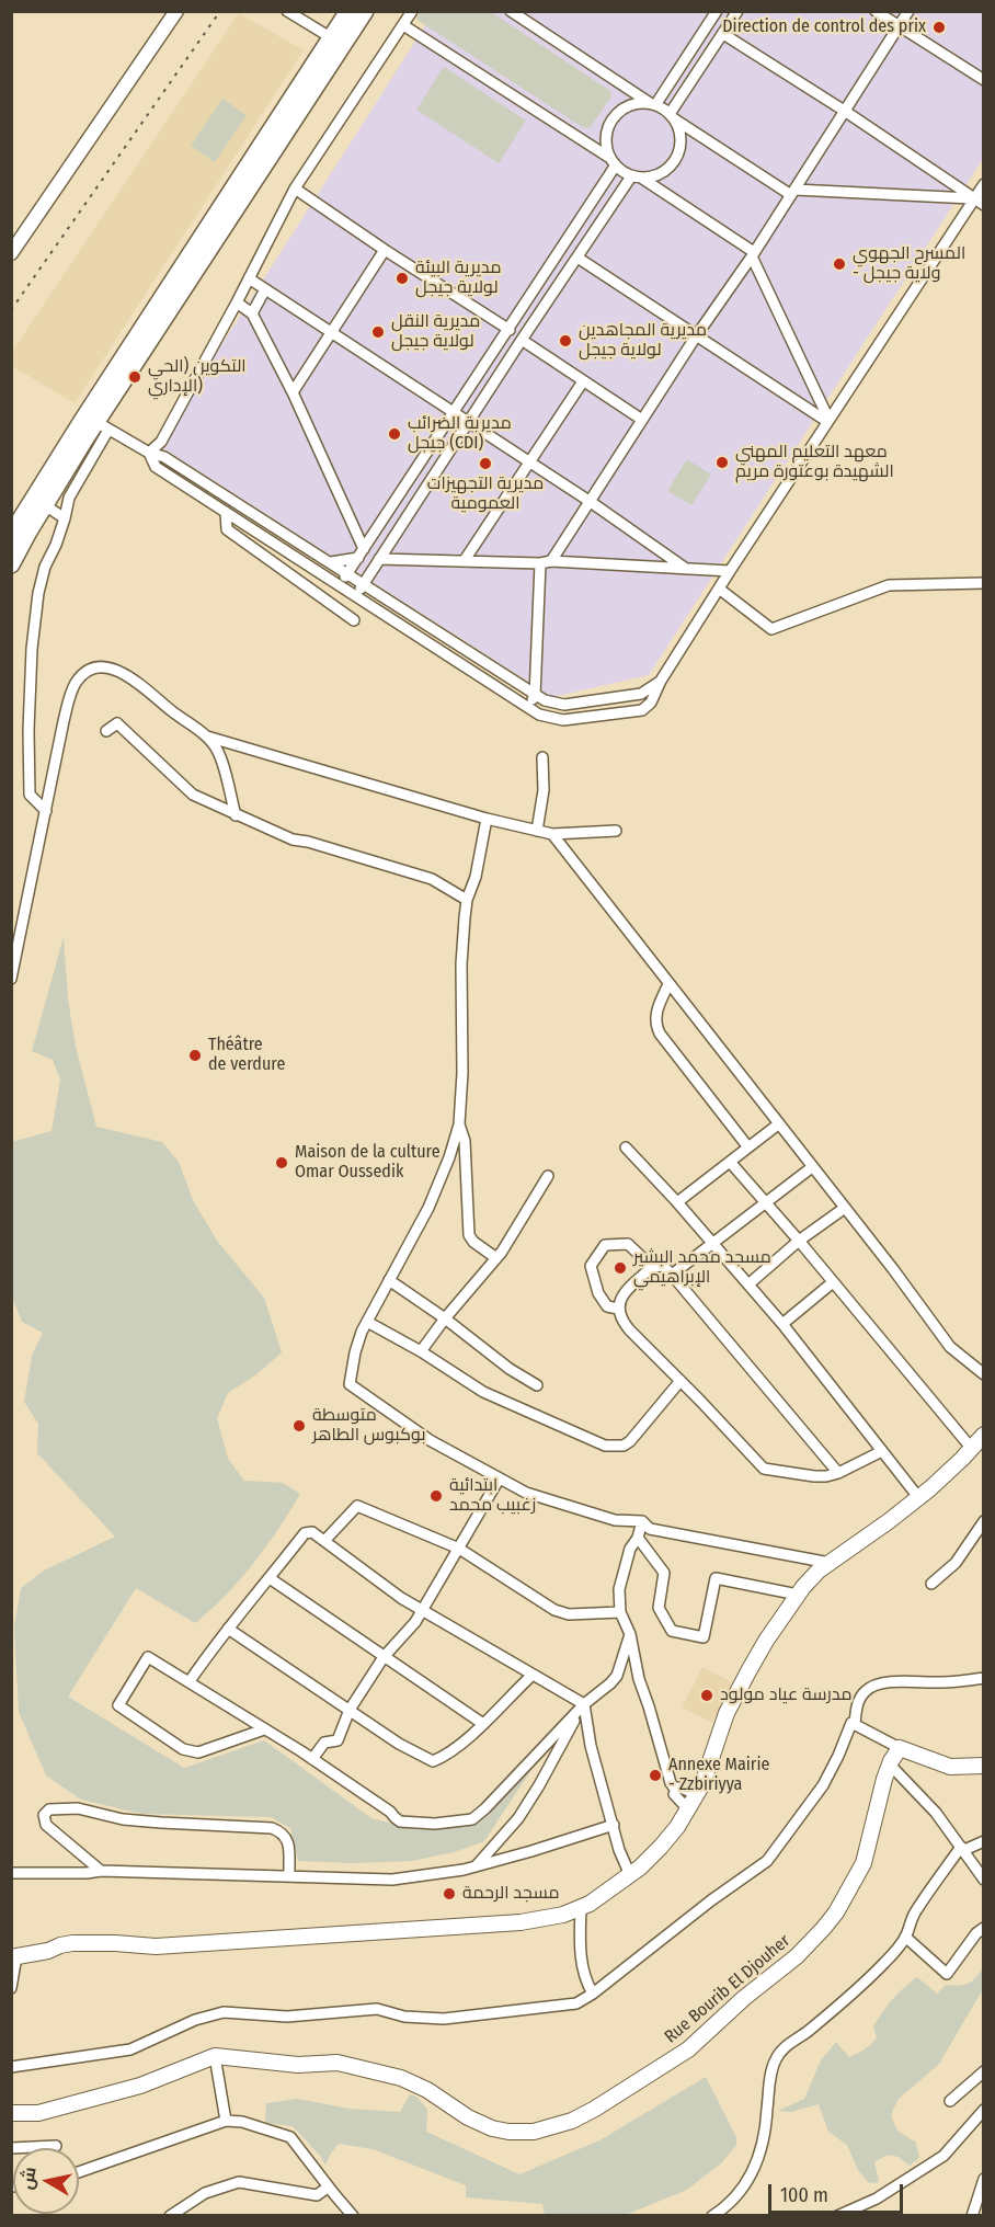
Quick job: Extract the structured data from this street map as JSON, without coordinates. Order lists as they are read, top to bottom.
{
  "streets": {
    "main road": ["Rue Bourib El Djouher"]
  },
  "places": [
    "Direction de control des prix",
    "المسرح الجهوي - ولاية جيجل",
    "مديرية البيئة لولاية جيجل",
    "مديرية النقل لولاية جيجل",
    "مديرية المجاهدين لولاية جيجل",
    "التكوين (الحي الإداري)",
    "مديرية الضرائب جيجل (CDI)",
    "معهد التعليم المهني الشهيدة بوعتورة مريم",
    "مديرية التجهيزات العمومية",
    "Théâtre de verdure",
    "Maison de la culture Omar Oussedik",
    "مسجد محمد البشير الإبراهيمي",
    "متوسطة بوكبوس الطاهر",
    "ابتدائية زغبيب محمد",
    "مدرسة عياد مولود",
    "Annexe Mairie - Zzbiriyya",
    "مسجد الرحمة"
  ],
  "scale_bar": "100 m",
  "north": "left"
}
